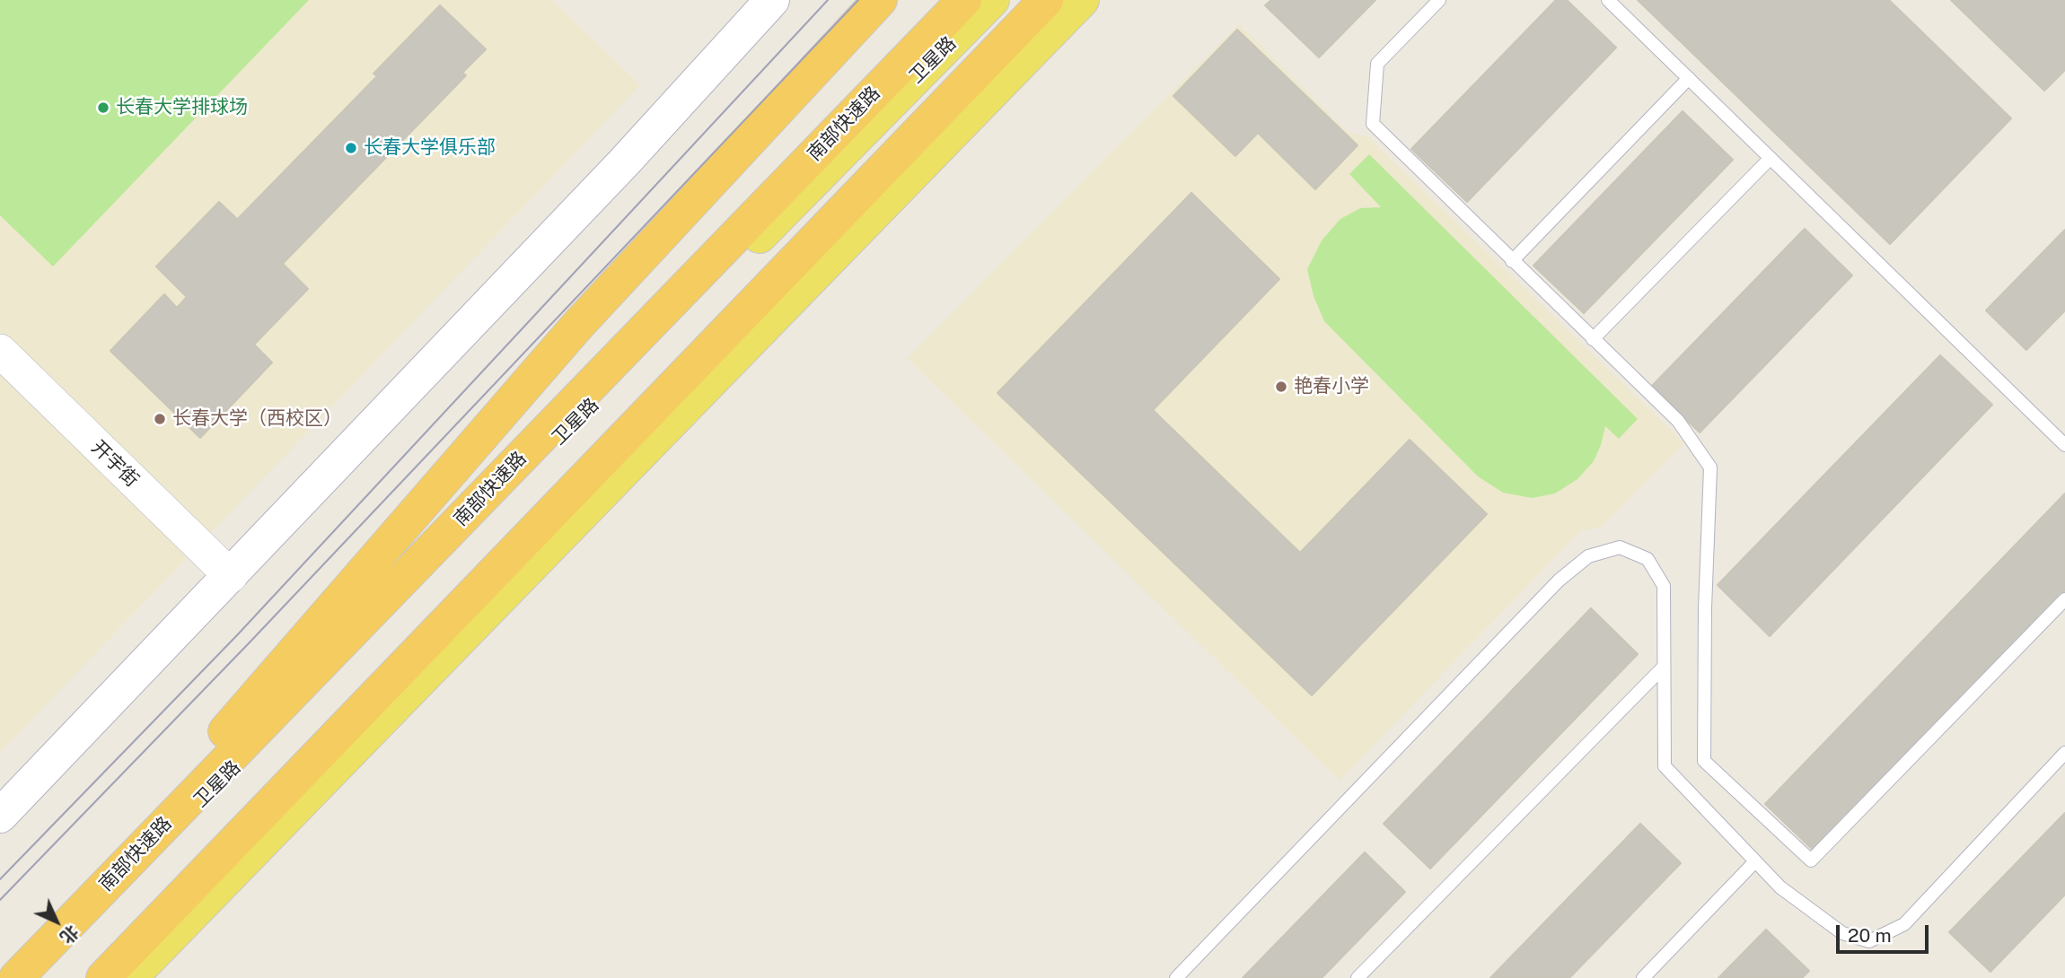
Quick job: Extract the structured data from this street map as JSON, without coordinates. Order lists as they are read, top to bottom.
{
  "streets": {
    "highway": ["南部快速路"],
    "main road": ["卫星路"],
    "street": ["开宇街"]
  },
  "places": [
    "长春大学排球场",
    "长春大学俱乐部",
    "艳春小学",
    "长春大学（西校区）"
  ],
  "scale_bar": "20 m",
  "north": "bottom right"
}
